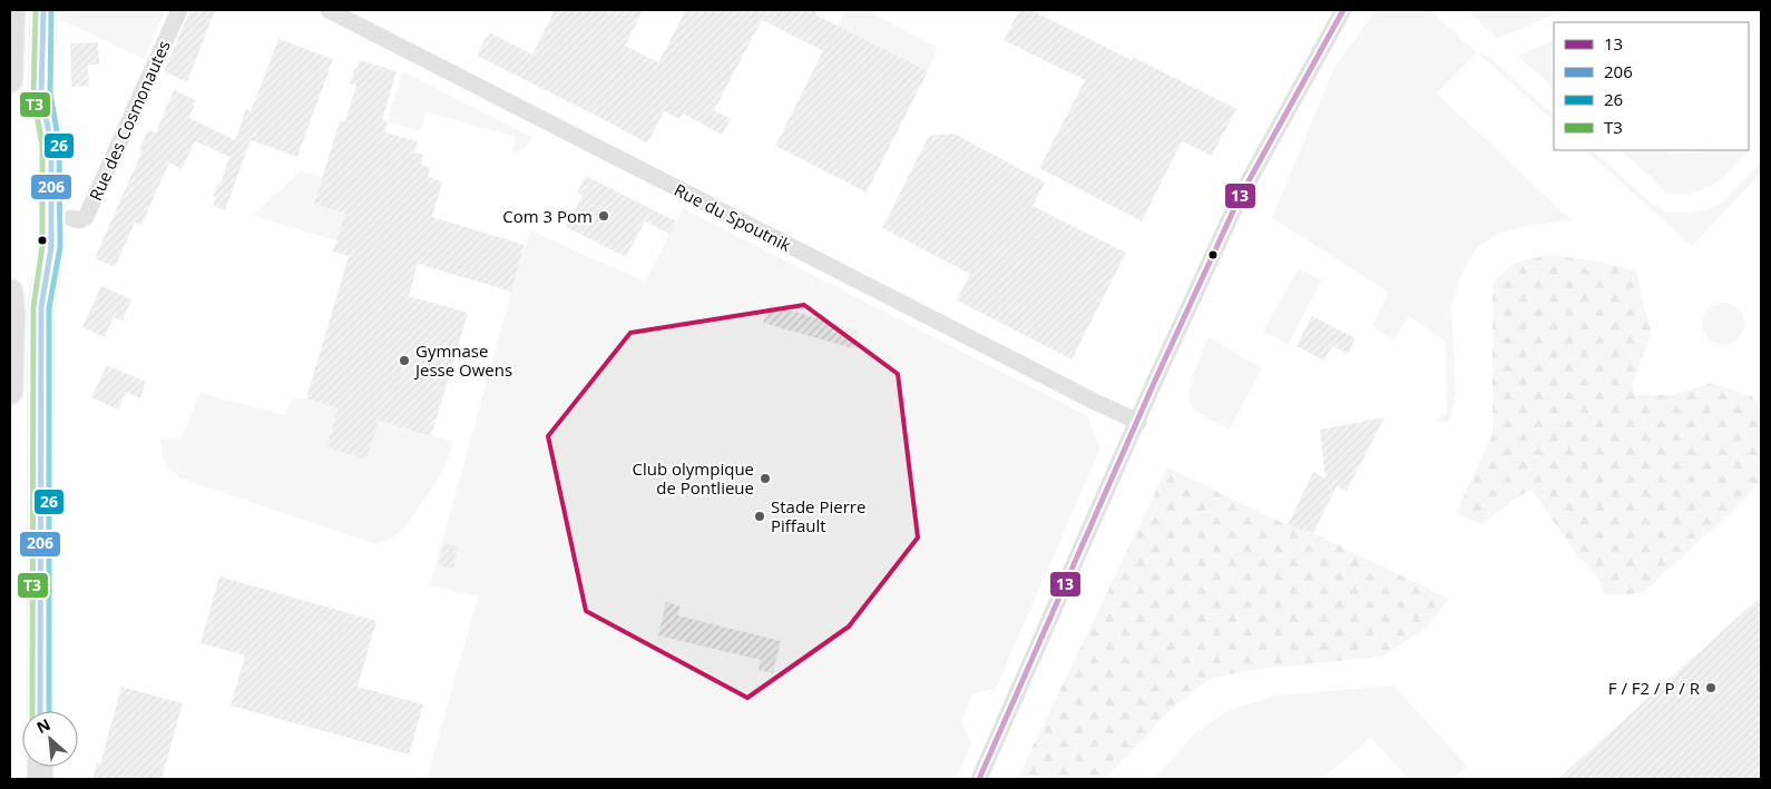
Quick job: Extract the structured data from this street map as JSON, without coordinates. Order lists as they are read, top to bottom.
{
  "streets": {
    "street": ["Rue des Cosmonautes", "Rue du Spoutnik"]
  },
  "places": [
    "Com 3 Pom",
    "Gymnase Jesse Owens",
    "Club olympique de Pontlieue",
    "Stade Pierre Piffault",
    "F / F2 / P / R"
  ],
  "lines": [
    "transit line 13",
    "transit line 206",
    "transit line 26",
    "transit line T3"
  ],
  "legend": [
    "13",
    "206",
    "26",
    "T3"
  ],
  "north": "top left"
}
